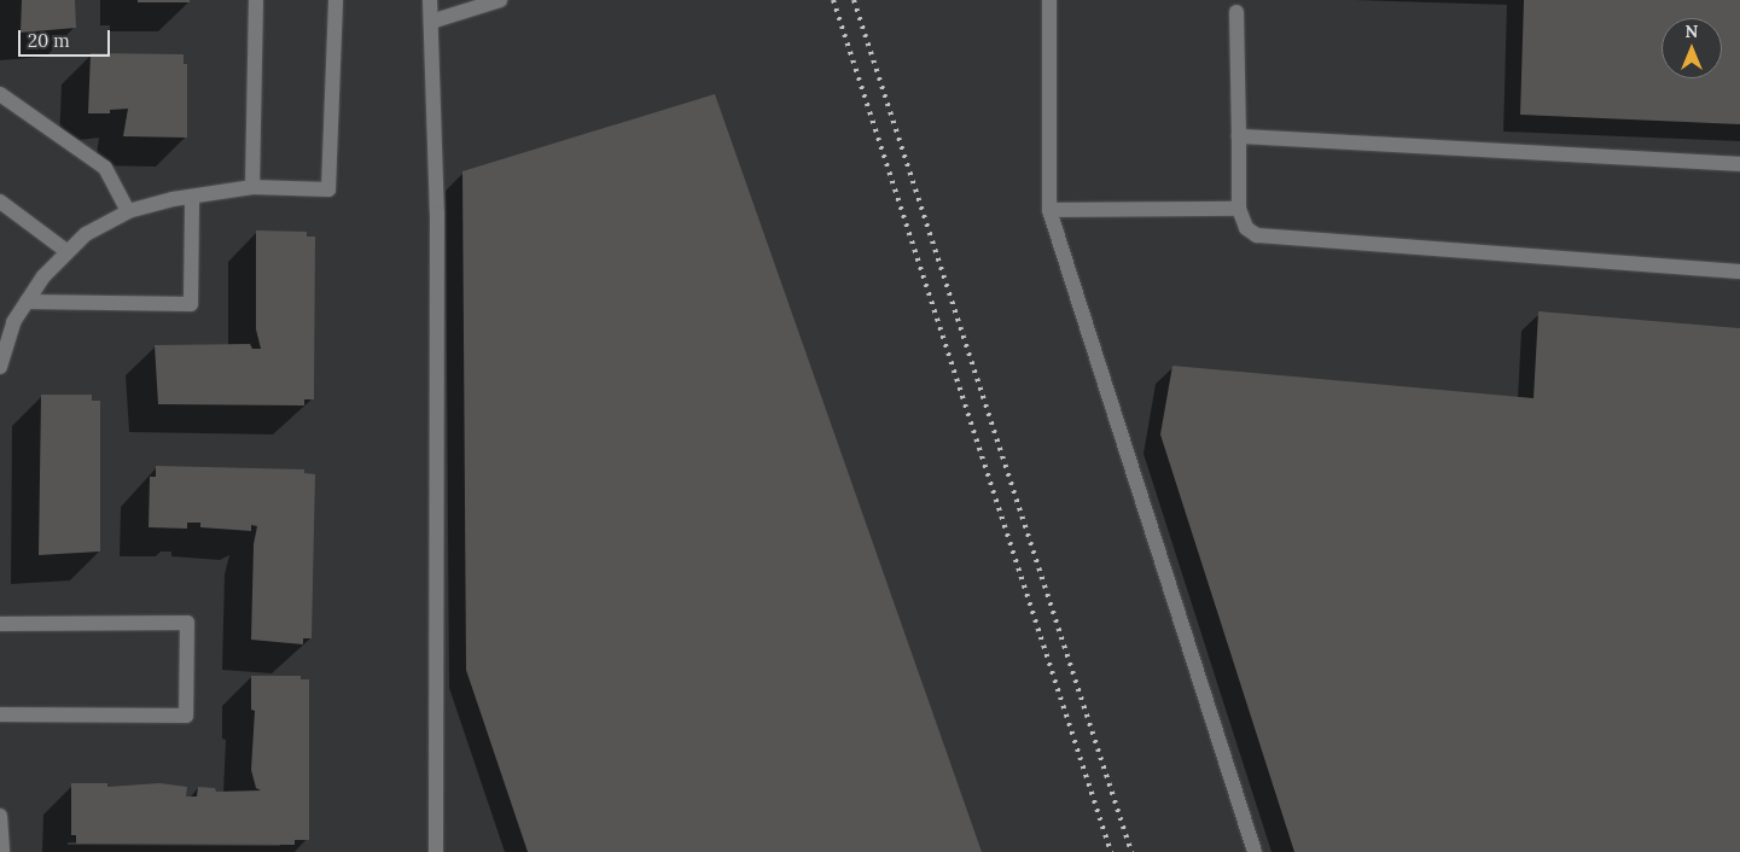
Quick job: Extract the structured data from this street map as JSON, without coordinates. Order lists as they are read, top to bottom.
{
  "scale_bar": "20 m",
  "north": "top"
}
